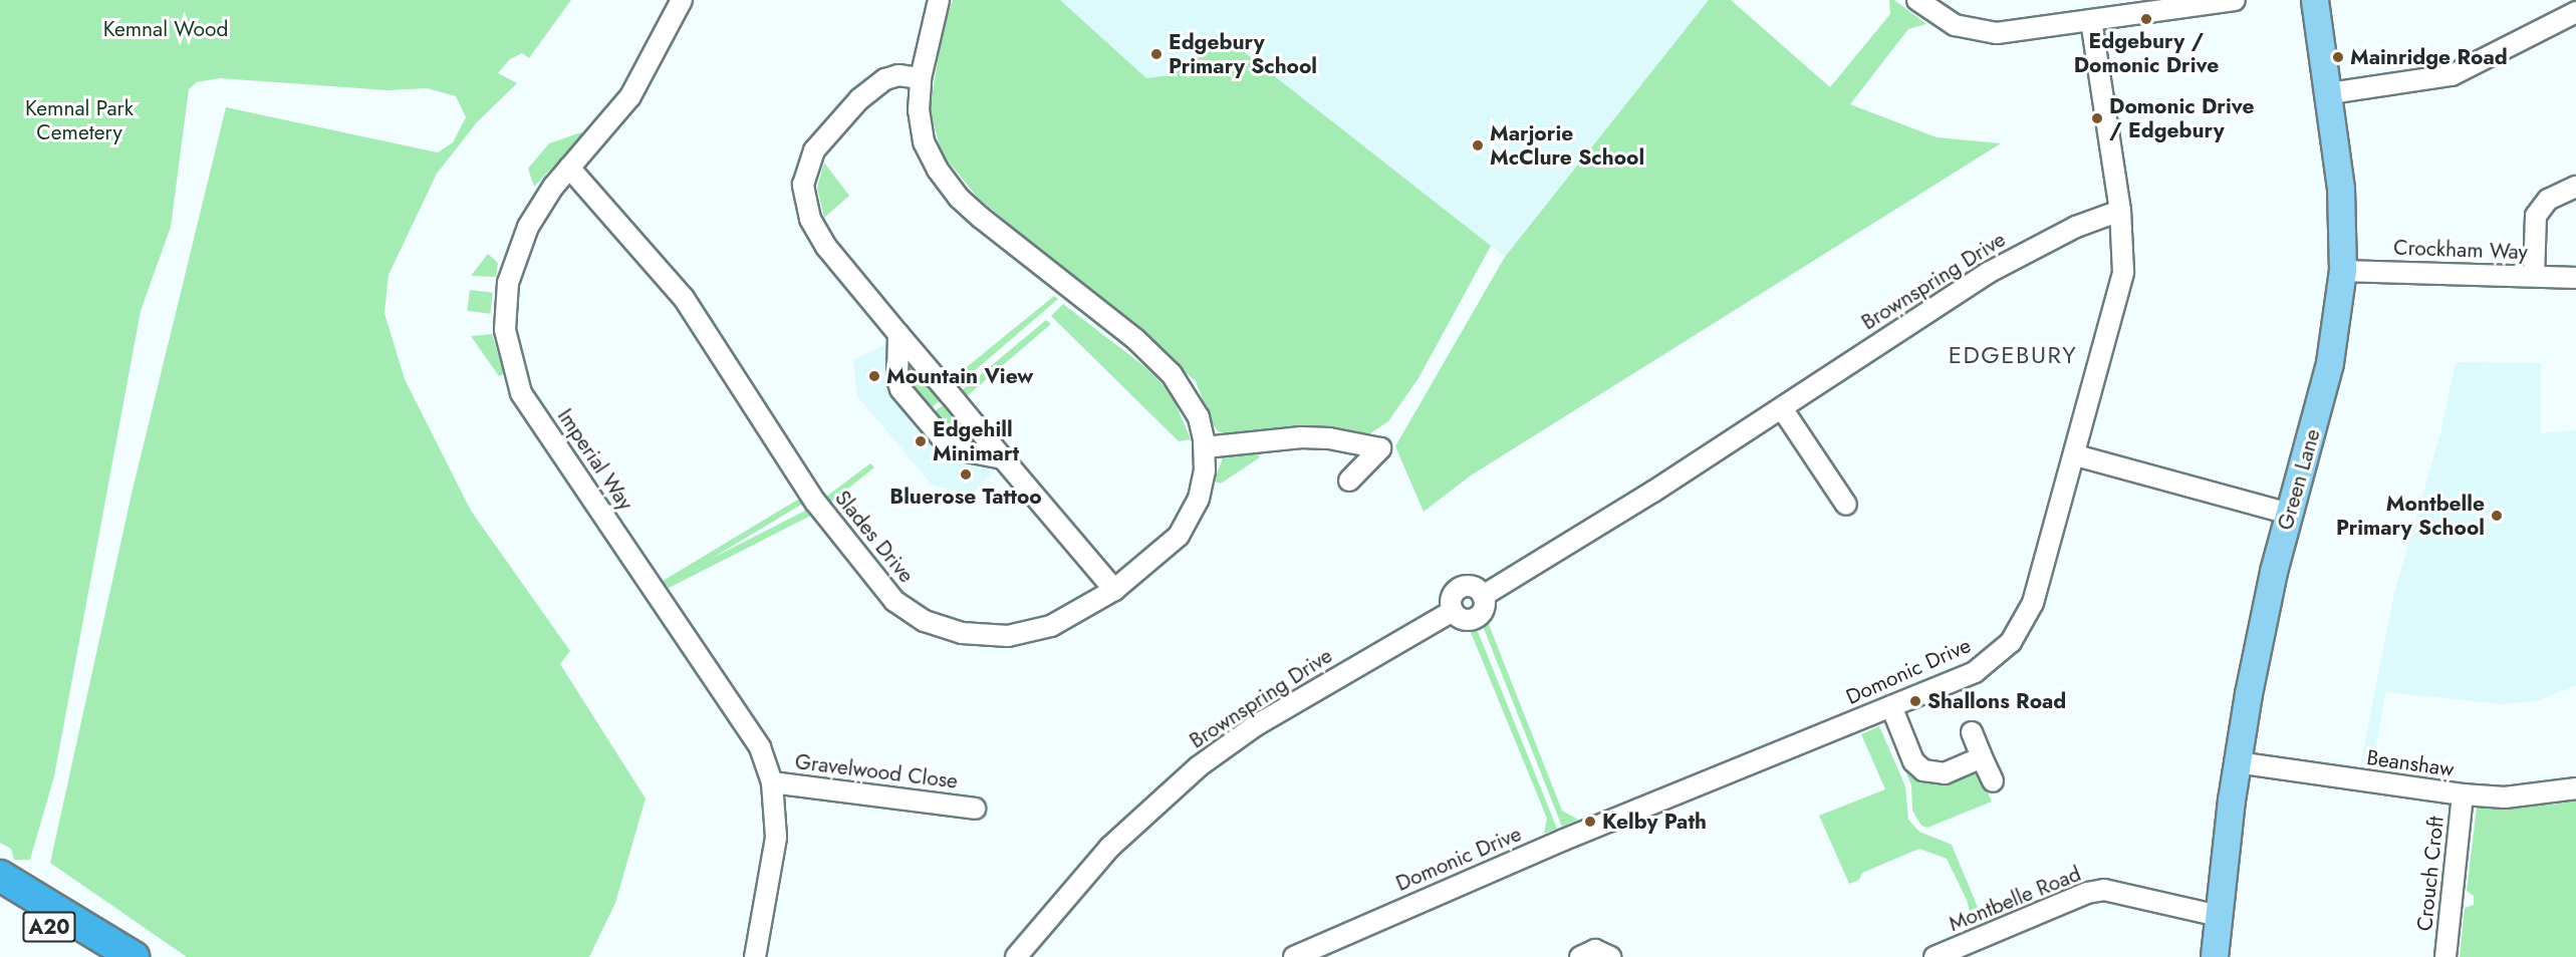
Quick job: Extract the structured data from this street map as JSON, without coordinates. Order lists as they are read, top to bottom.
{
  "streets": {
    "highway": ["A20"],
    "main road": ["Green Lane"],
    "street": [
      "Crockham Way",
      "Brownspring Drive",
      "Imperial Way",
      "Slades Drive",
      "Domonic Drive",
      "Beanshaw",
      "Gravelwood Close",
      "Crouch Croft",
      "Montbelle Road"
    ]
  },
  "crossings": [
    ["Crockham Way", "Green Lane"],
    ["Brownspring Drive", "Domonic Drive"],
    ["Imperial Way", "Slades Drive"],
    ["Imperial Way", "Gravelwood Close"],
    ["Green Lane", "Beanshaw"],
    ["Green Lane", "Montbelle Road"],
    ["Beanshaw", "Crouch Croft"]
  ],
  "districts": ["EDGEBURY"],
  "parks": ["Kemnal Wood", "Kemnal Park Cemetery"],
  "places": [
    "Edgebury / Domonic Drive",
    "Edgebury Primary School",
    "Mainridge Road",
    "Domonic Drive / Edgebury",
    "Marjorie McClure School",
    "Mountain View",
    "Edgehill Minimart",
    "Bluerose Tattoo",
    "Montbelle Primary School",
    "Shallons Road",
    "Kelby Path"
  ]
}
